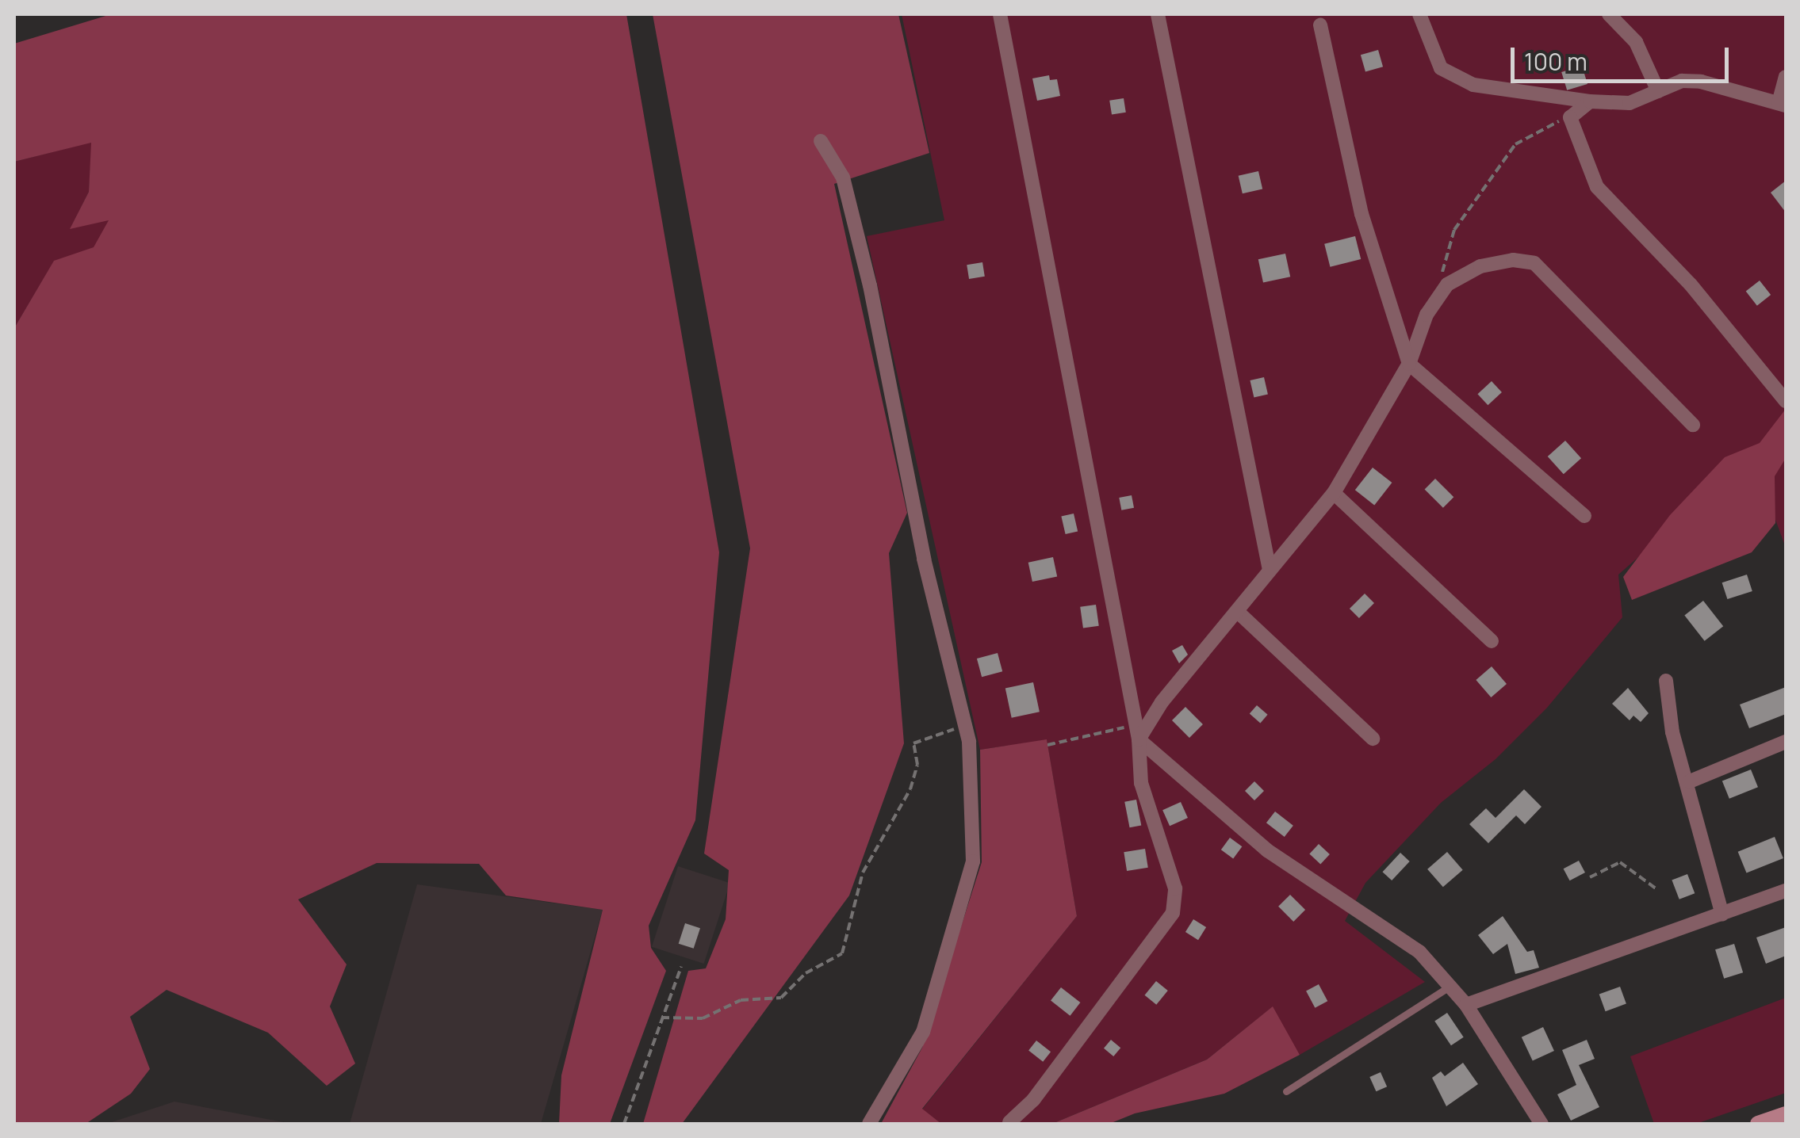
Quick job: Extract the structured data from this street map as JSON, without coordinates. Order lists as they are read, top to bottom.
{
  "scale_bar": "100 m"
}
